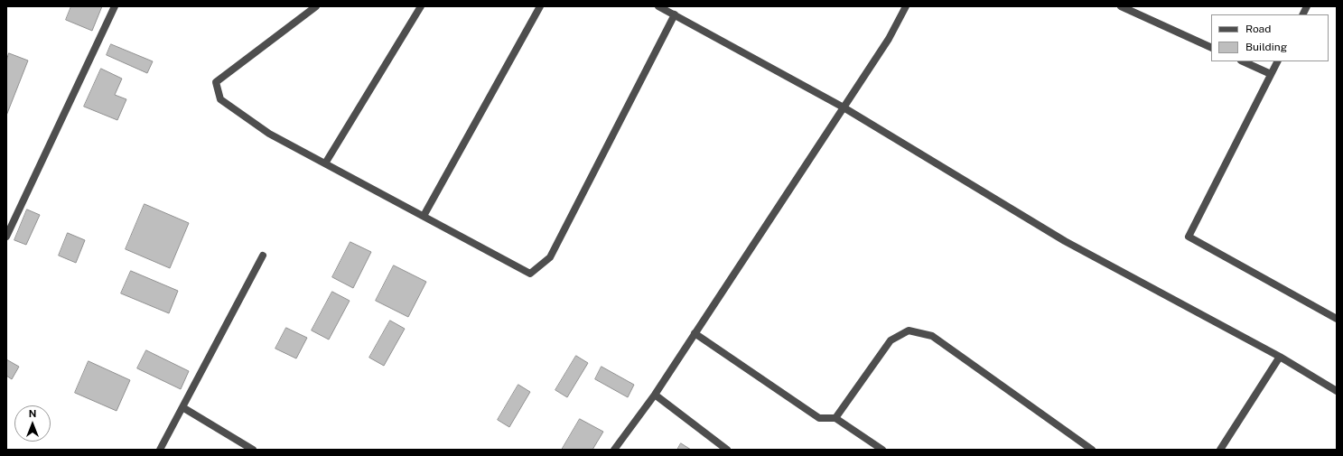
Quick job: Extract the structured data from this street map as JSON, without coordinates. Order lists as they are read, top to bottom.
{
  "legend": ["Road", "Building"],
  "north": "top"
}
